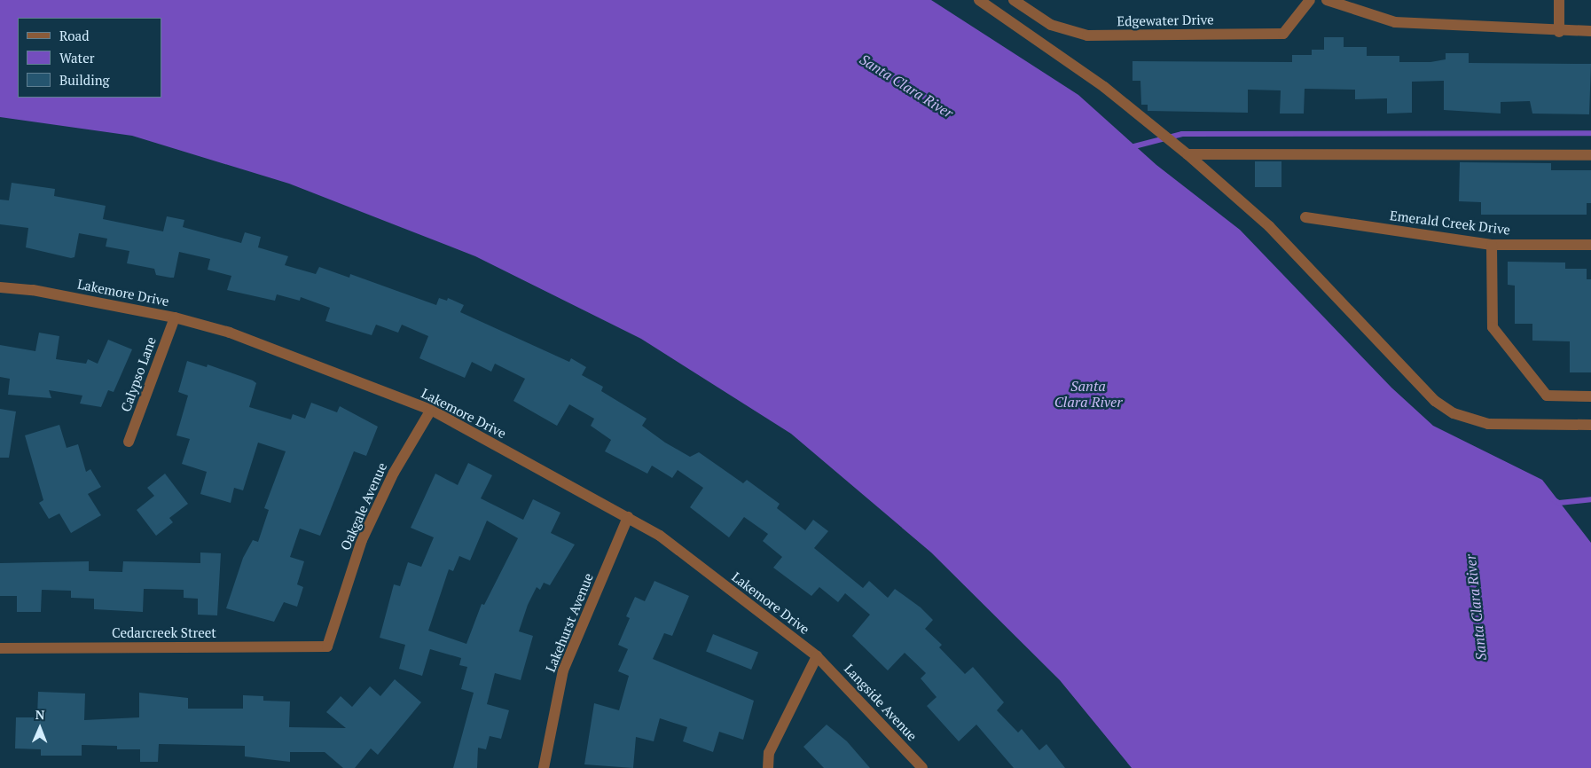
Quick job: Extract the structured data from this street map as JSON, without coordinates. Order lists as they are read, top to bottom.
{
  "streets": {
    "street": [
      "Edgewater Drive",
      "Emerald Creek Drive",
      "Lakemore Drive",
      "Calypso Lane",
      "Oakgale Avenue",
      "Lakehurst Avenue",
      "Cedarcreek Street",
      "Langside Avenue"
    ]
  },
  "crossings": [
    ["Lakemore Drive", "Calypso Lane"],
    ["Lakemore Drive", "Oakgale Avenue"],
    ["Lakemore Drive", "Lakehurst Avenue"],
    ["Lakemore Drive", "Langside Avenue"],
    ["Oakgale Avenue", "Cedarcreek Street"]
  ],
  "water": ["Santa Clara River"],
  "legend": ["Road", "Water", "Building"],
  "north": "top"
}
